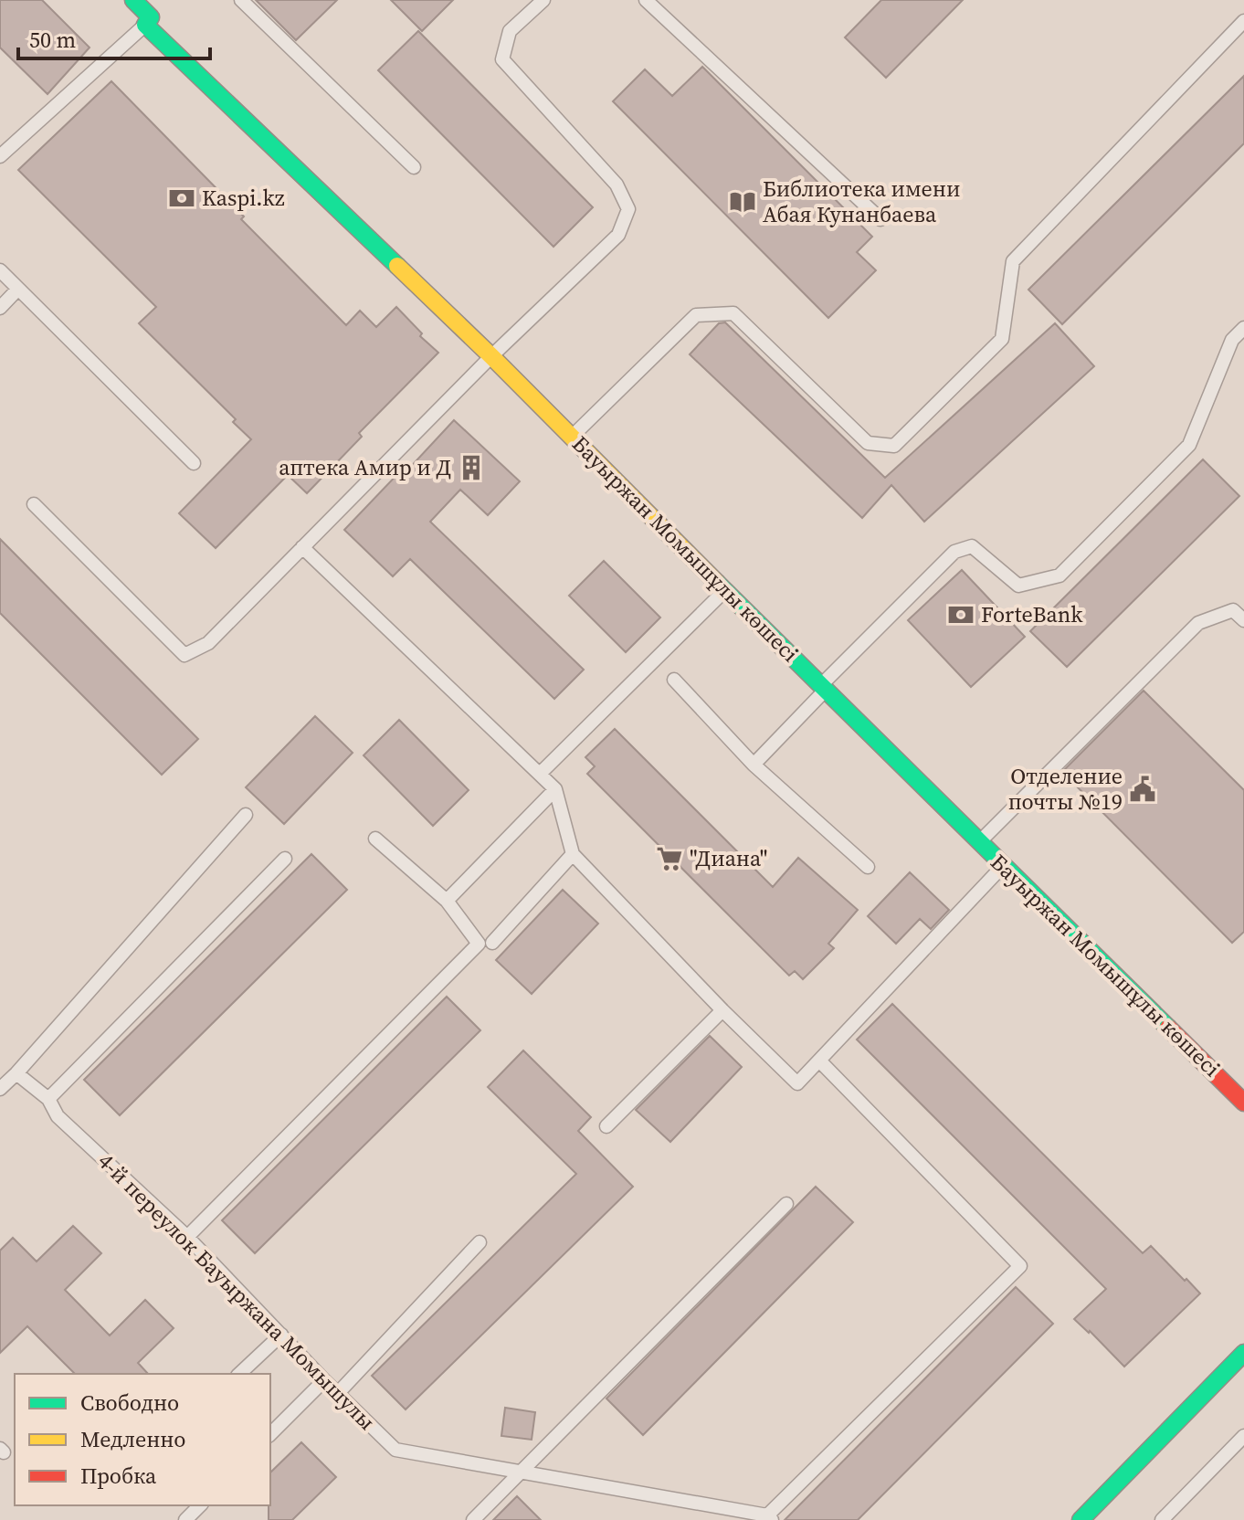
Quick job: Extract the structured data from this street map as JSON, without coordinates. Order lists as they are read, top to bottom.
{
  "streets": {
    "street": ["Бауыржан Момышұлы көшесі"],
    "lane": ["4-й переулок Бауыржана Момышулы"]
  },
  "places": {
    "bank": ["Kaspi.kz", "ForteBank"],
    "library": ["Библиотека имени Абая Кунанбаева"],
    "building": ["аптека Амир и Д"],
    "public building": ["Отделение почты №19"],
    "supermarket": ["\"Диана\""]
  },
  "legend": ["Свободно", "Медленно", "Пробка"],
  "scale_bar": "50 m"
}
